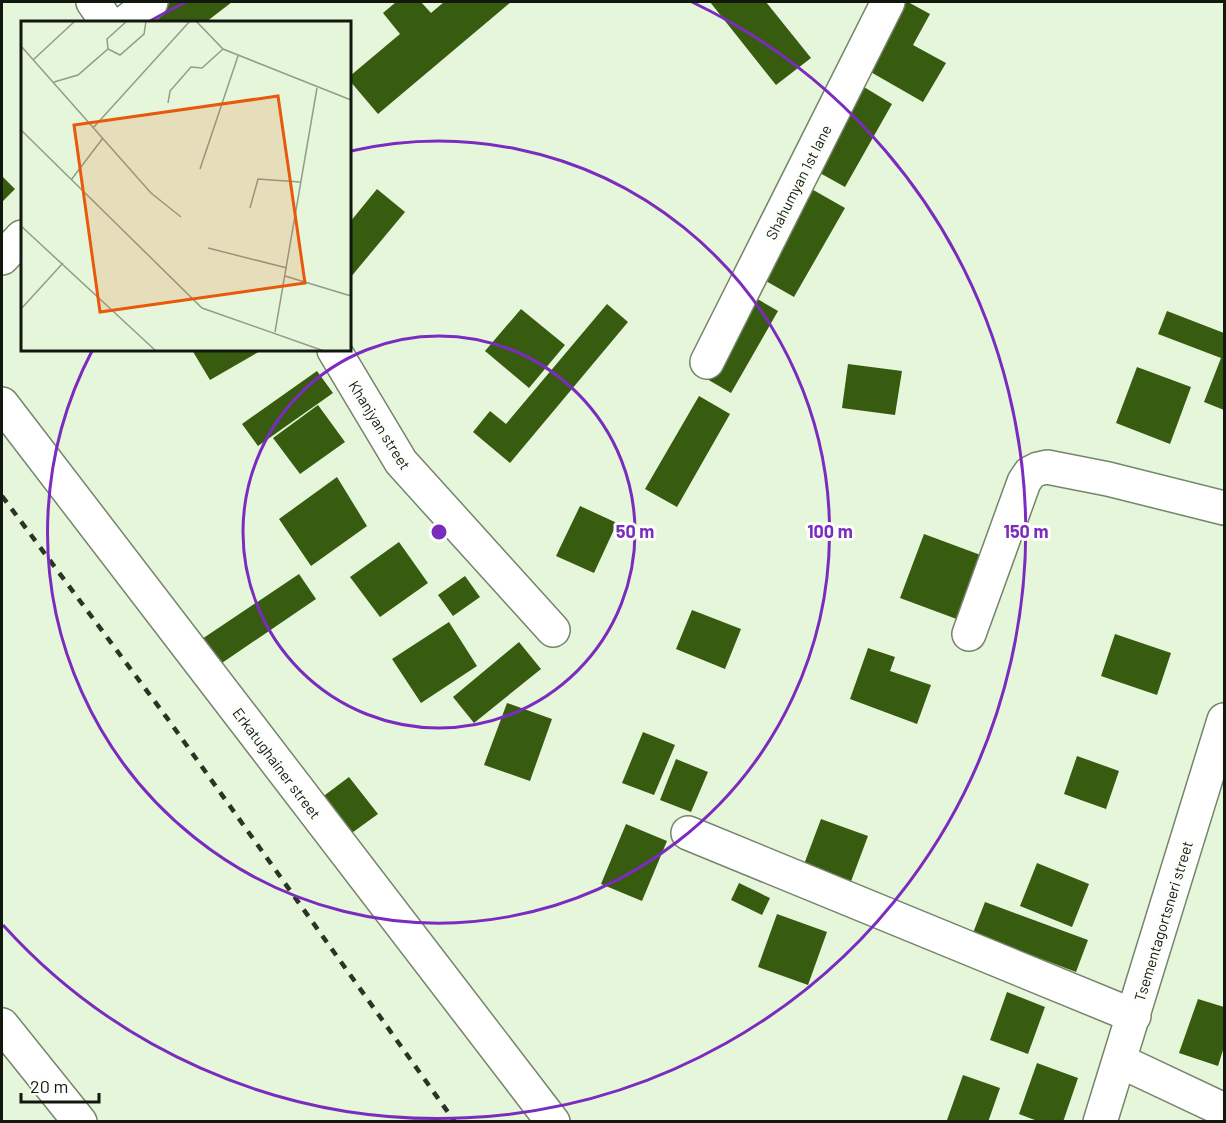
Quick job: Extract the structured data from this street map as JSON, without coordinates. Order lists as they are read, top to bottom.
{
  "streets": {
    "street": [
      "Shahumyan 1st lane",
      "Khanjyan street",
      "Erkatughainer street",
      "Tsementagortsneri street"
    ]
  },
  "scale_bar": "20 m",
  "rings": ["50 m", "100 m", "150 m"]
}
